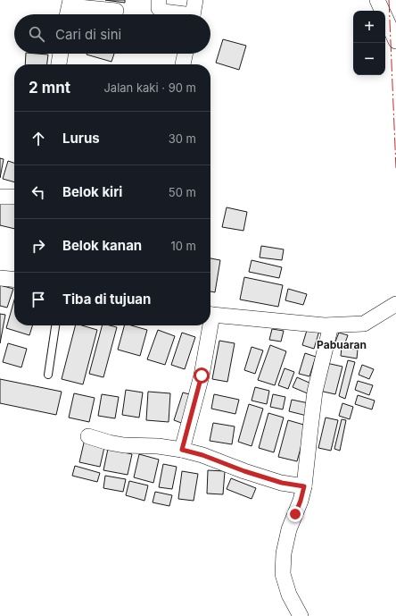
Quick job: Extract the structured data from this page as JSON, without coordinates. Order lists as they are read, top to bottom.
{
  "districts": ["Pabuaran"],
  "page": {
    "map_buttons": ["+", "−"],
    "search": "Cari di sini",
    "heading": ["2 mnt", "Jalan kaki · 90 m"],
    "list": [
      ["Lurus", "30 m"],
      ["Belok kiri", "50 m"],
      ["Belok kanan", "10 m"],
      "Tiba di tujuan"
    ]
  }
}
